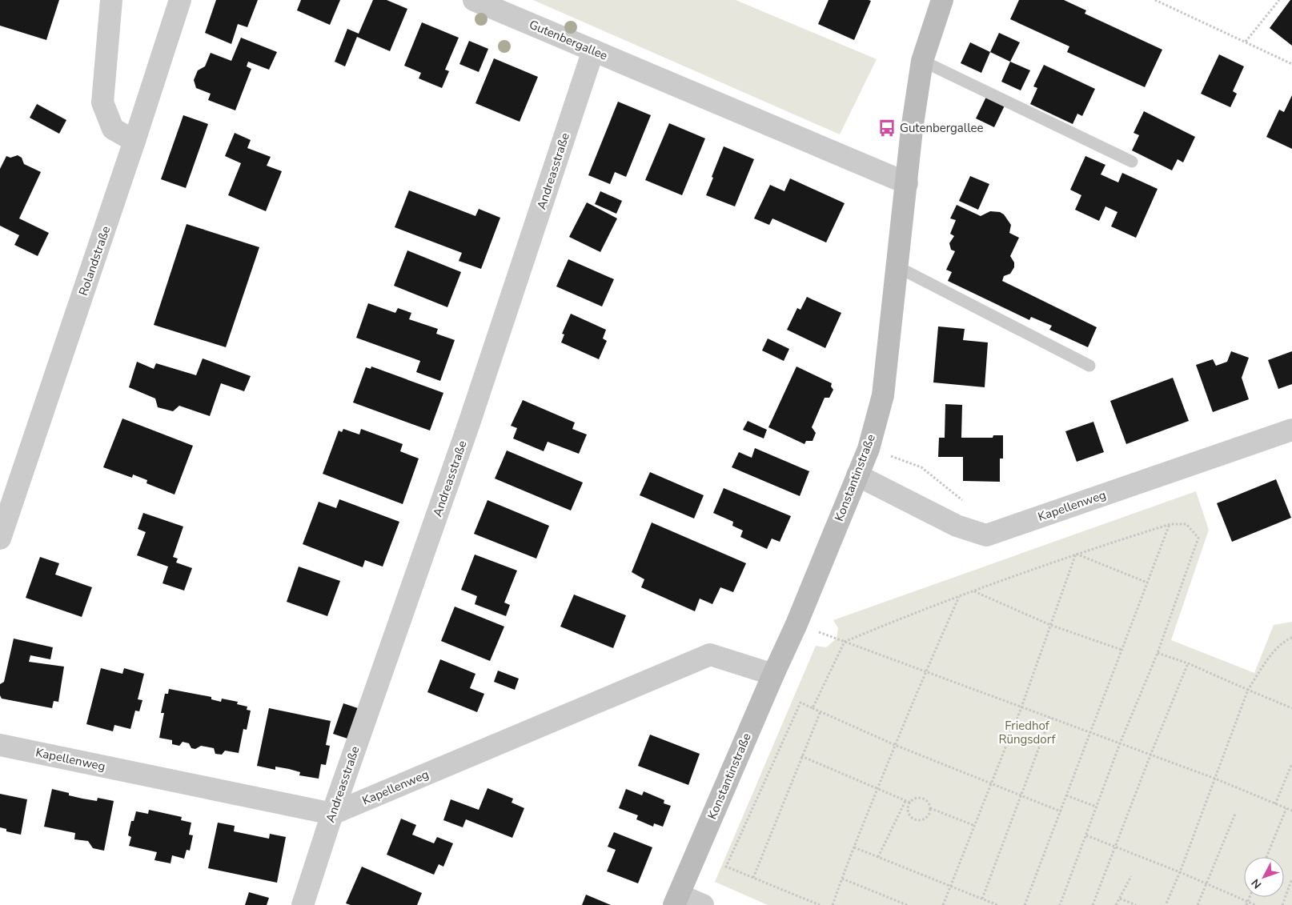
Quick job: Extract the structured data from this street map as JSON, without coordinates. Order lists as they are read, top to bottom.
{
  "streets": {
    "main road": ["Konstantinstraße"],
    "street": [
      "Gutenbergallee",
      "Andreasstraße",
      "Rolandstraße",
      "Kapellenweg"
    ]
  },
  "crossings": [
    ["Gutenbergallee", "Andreasstraße"],
    ["Gutenbergallee", "Konstantinstraße"],
    ["Andreasstraße", "Kapellenweg"],
    ["Konstantinstraße", "Kapellenweg"]
  ],
  "parks": ["Friedhof Rüngsdorf"],
  "places": {
    "bus stop": ["Gutenbergallee"]
  },
  "north": "bottom left"
}
